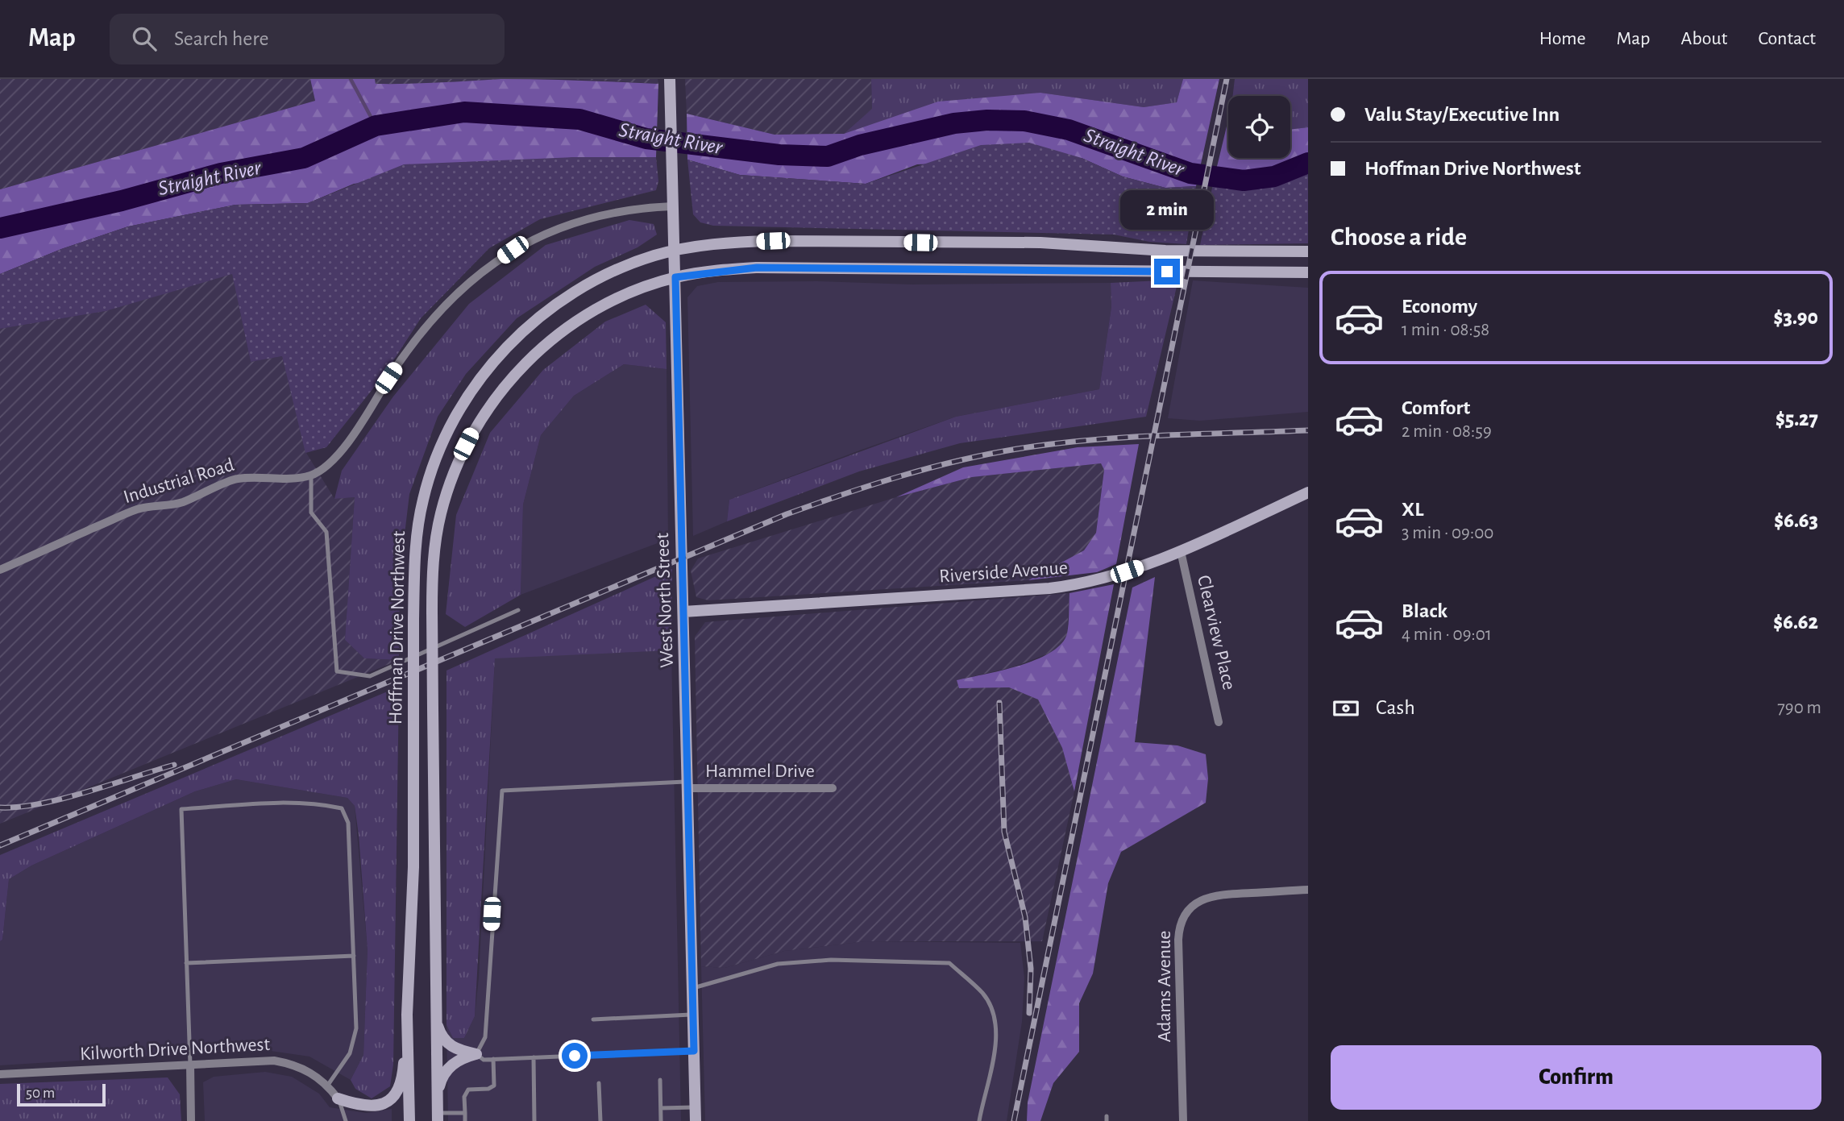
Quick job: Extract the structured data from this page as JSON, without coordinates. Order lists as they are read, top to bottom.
{
  "streets": {
    "main road": ["Riverside Avenue", "West North Street", "Hoffman Drive Northwest"],
    "street": [
      "Industrial Road",
      "Clearview Place",
      "Hammel Drive",
      "Adams Avenue",
      "Kilworth Drive Northwest"
    ]
  },
  "crossings": [
    ["Riverside Avenue", "West North Street"],
    ["Riverside Avenue", "Clearview Place"],
    ["West North Street", "Hoffman Drive Northwest"],
    ["West North Street", "Hammel Drive"]
  ],
  "water": ["Straight River"],
  "scale_bar": "50 m",
  "page": {
    "header": "Map",
    "search": "Search here",
    "nav": [
      "Home",
      "Map",
      "About",
      "Contact"
    ],
    "banner": ["Valu Stay/Executive Inn", "Hoffman Drive Northwest"],
    "bubble": "2 min",
    "heading": "Choose a ride",
    "list": [
      {
        "name": "Economy",
        "note": "1 min · 08:58",
        "value": "$3.90"
      },
      {
        "name": "Comfort",
        "note": "2 min · 08:59",
        "value": "$5.27"
      },
      {
        "name": "XL",
        "note": "3 min · 09:00",
        "value": "$6.63"
      },
      {
        "name": "Black",
        "note": "4 min · 09:01",
        "value": "$6.62"
      }
    ],
    "pay": ["Cash", "790 m"],
    "buttons": "Confirm",
    "scale": "50 m"
  }
}
